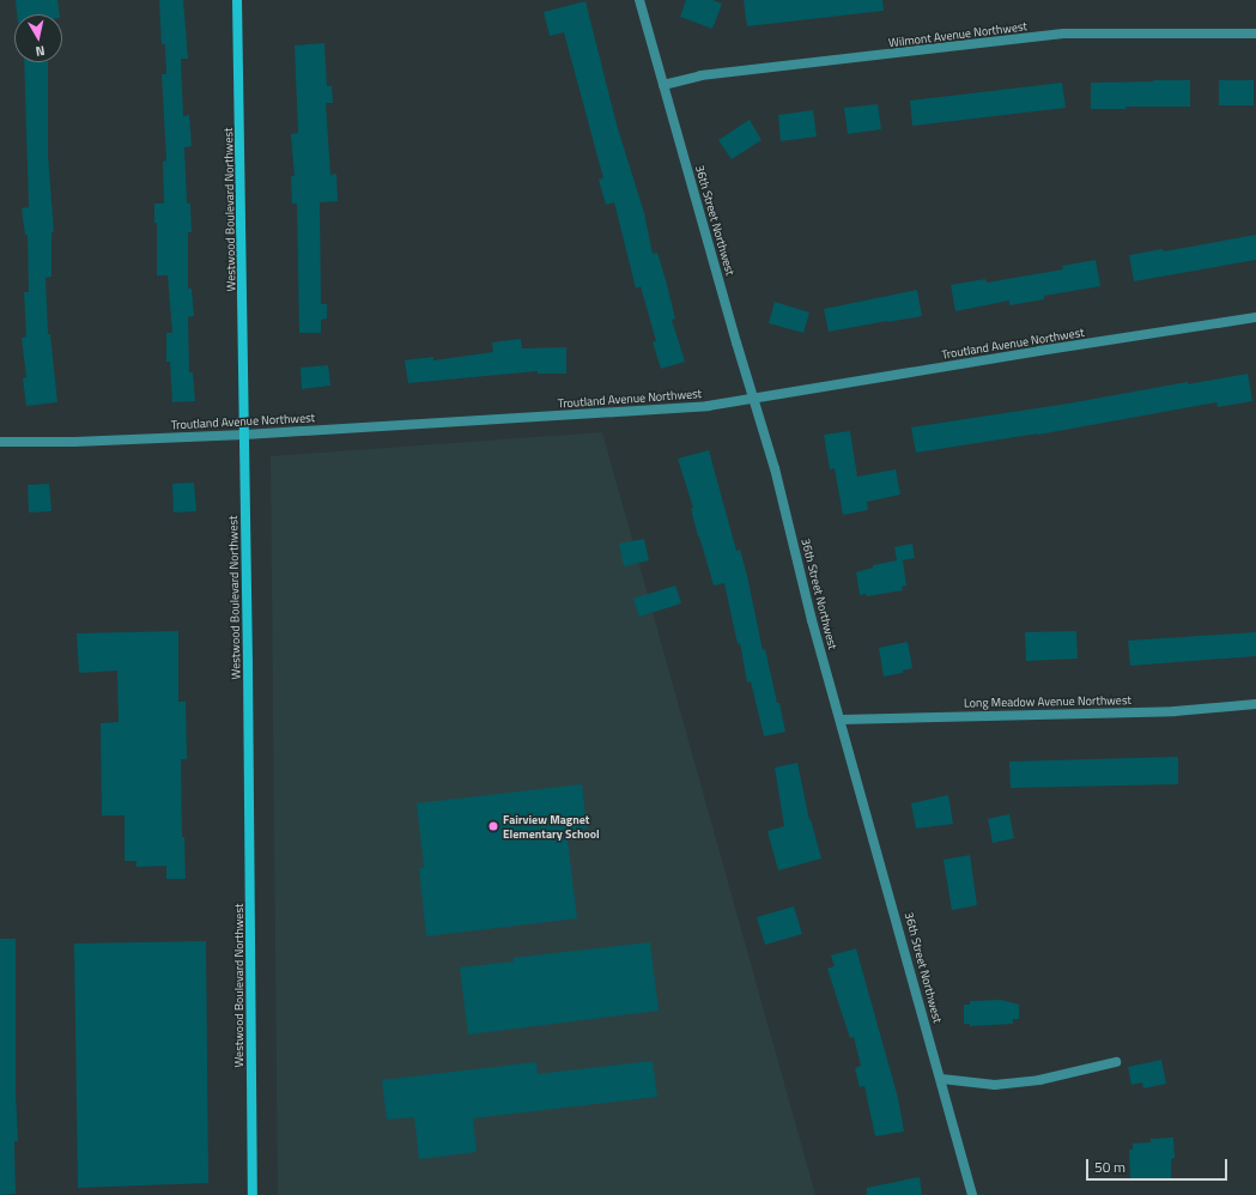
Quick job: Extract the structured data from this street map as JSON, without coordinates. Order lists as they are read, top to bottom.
{
  "streets": {
    "street": [
      "Wilmont Avenue Northwest",
      "Westwood Boulevard Northwest",
      "36th Street Northwest",
      "Troutland Avenue Northwest",
      "Long Meadow Avenue Northwest"
    ]
  },
  "crossings": [
    ["Wilmont Avenue Northwest", "36th Street Northwest"],
    ["Westwood Boulevard Northwest", "Troutland Avenue Northwest"],
    ["36th Street Northwest", "Troutland Avenue Northwest"],
    ["36th Street Northwest", "Long Meadow Avenue Northwest"]
  ],
  "places": ["Fairview Magnet Elementary School"],
  "scale_bar": "50 m",
  "north": "bottom"
}
